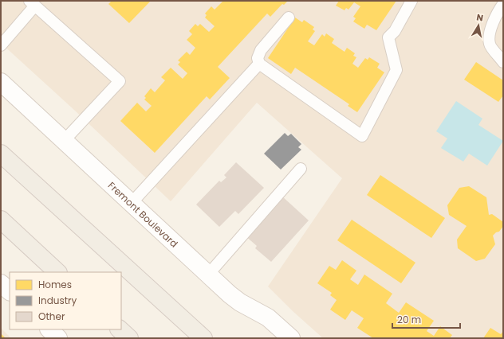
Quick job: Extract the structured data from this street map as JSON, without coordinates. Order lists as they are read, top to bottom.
{
  "streets": {
    "street": ["Fremont Boulevard"]
  },
  "legend": ["Homes", "Industry", "Other"],
  "scale_bar": "20 m",
  "north": "top"
}
